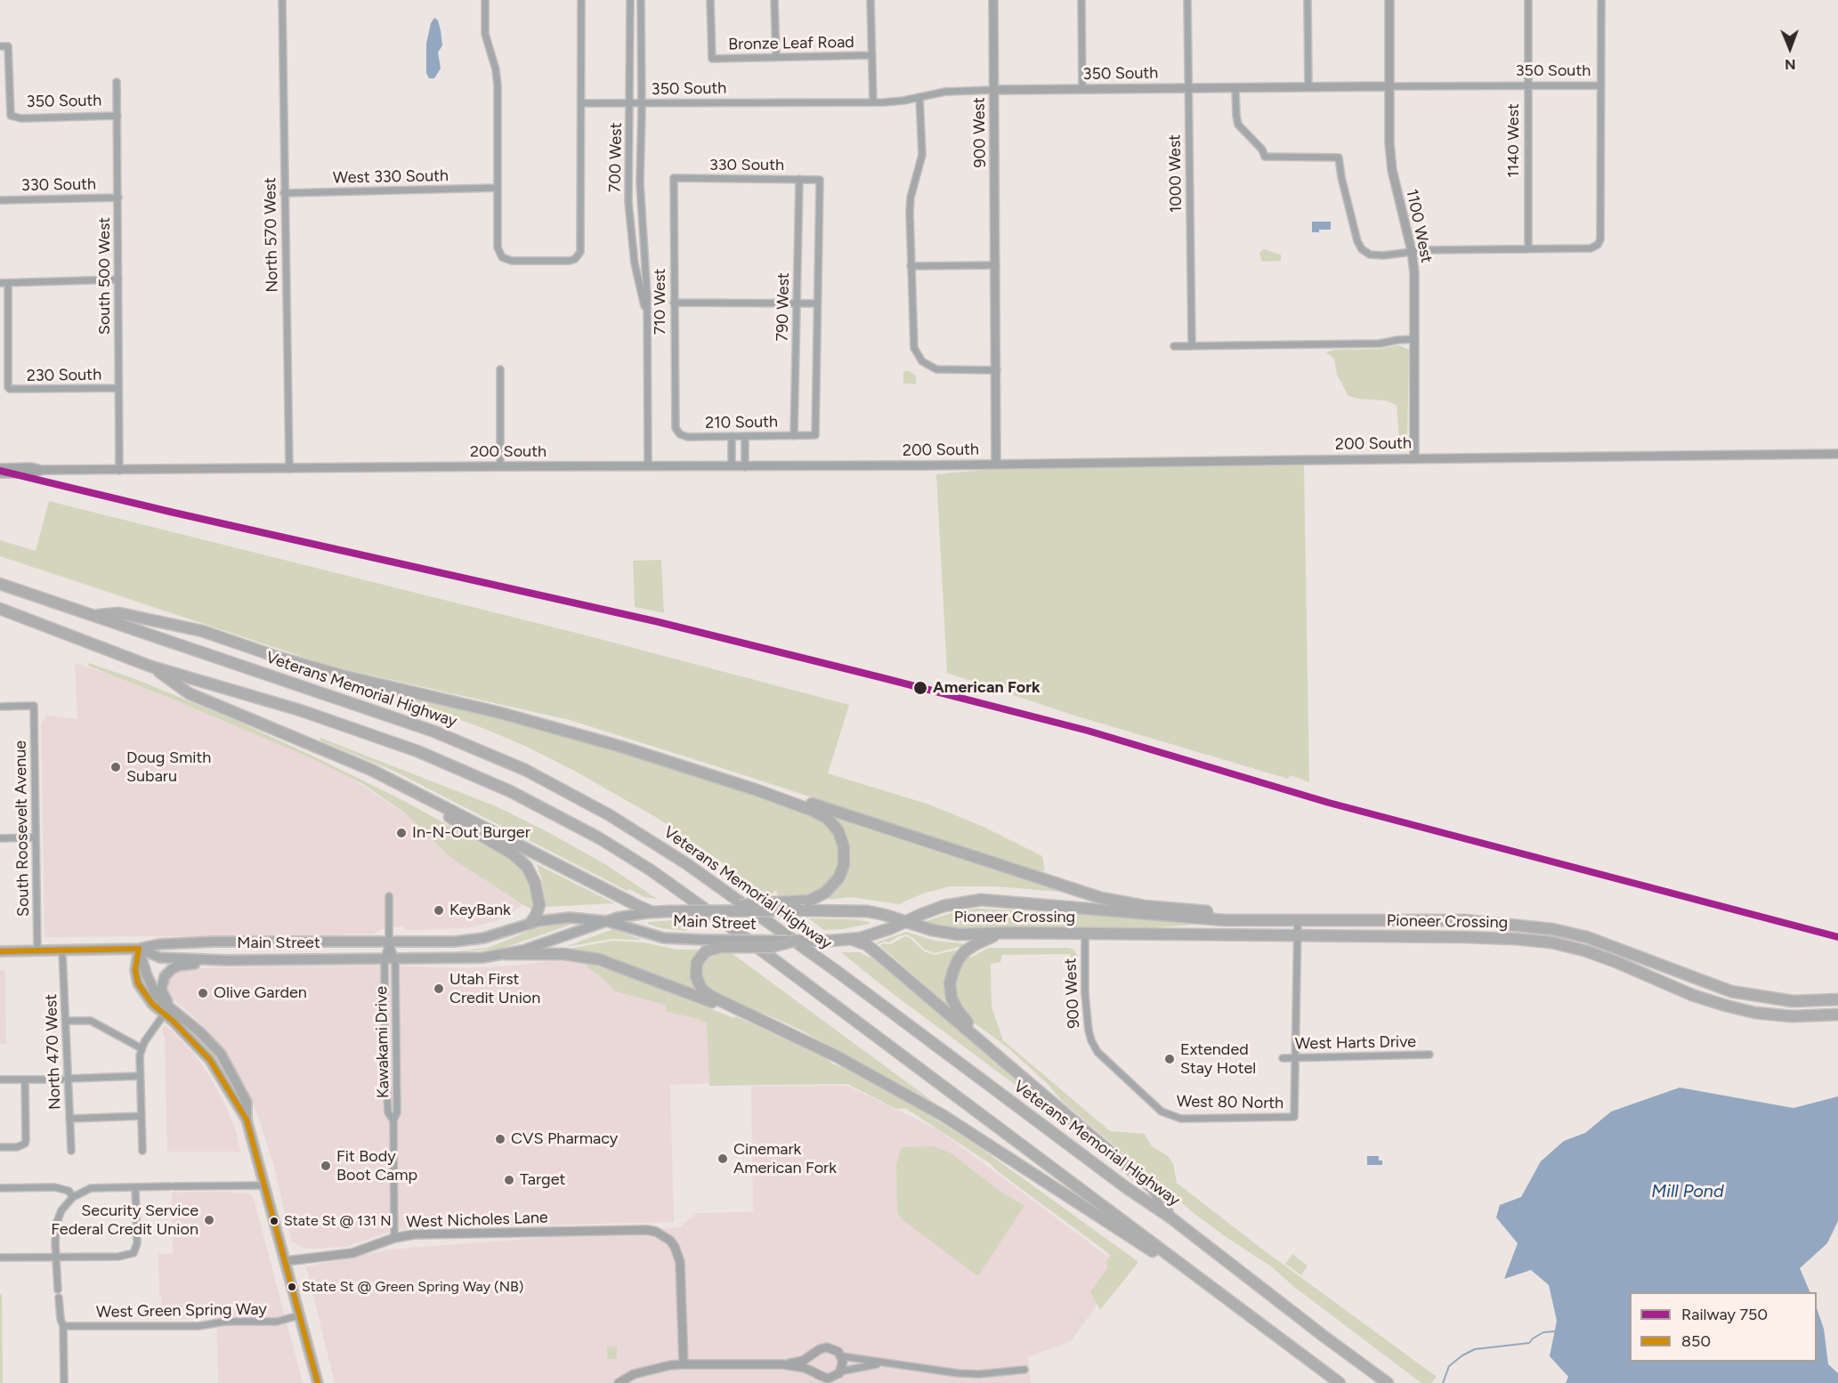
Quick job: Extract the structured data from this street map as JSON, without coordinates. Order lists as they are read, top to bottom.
{
  "streets": {
    "highway": ["Veterans Memorial Highway", "Pioneer Crossing", "Main Street"],
    "street": [
      "Bronze Leaf Road",
      "350 South",
      "900 West",
      "1140 West",
      "700 West",
      "330 South",
      "1000 West",
      "West 330 South",
      "1100 West",
      "North 570 West",
      "South 500 West",
      "710 West",
      "790 West",
      "230 South",
      "210 South",
      "200 South",
      "South Roosevelt Avenue",
      "Kawakami Drive",
      "West Harts Drive",
      "North 470 West",
      "West 80 North",
      "West Nicholes Lane",
      "West Green Spring Way"
    ]
  },
  "crossings": [
    ["350 South", "900 West"],
    ["350 South", "1140 West"],
    ["350 South", "700 West"],
    ["350 South", "1000 West"],
    ["350 South", "1100 West"],
    ["350 South", "South 500 West"],
    ["900 West", "200 South"],
    ["900 West", "Pioneer Crossing"],
    ["900 West", "West 80 North"],
    ["700 West", "200 South"],
    ["330 South", "South 500 West"],
    ["330 South", "710 West"],
    ["330 South", "790 West"],
    ["330 South", "210 South"],
    ["West 330 South", "North 570 West"],
    ["1100 West", "200 South"],
    ["North 570 West", "200 South"],
    ["South 500 West", "230 South"],
    ["South 500 West", "200 South"],
    ["710 West", "210 South"],
    ["790 West", "210 South"],
    ["South Roosevelt Avenue", "Main Street"],
    ["Pioneer Crossing", "Main Street"],
    ["Main Street", "Kawakami Drive"],
    ["Main Street", "North 470 West"],
    ["West Harts Drive", "West 80 North"]
  ],
  "water": ["Mill Pond"],
  "places": [
    "American Fork",
    "Doug Smith Subaru",
    "In-N-Out Burger",
    "KeyBank",
    "Utah First Credit Union",
    "Olive Garden",
    "Extended Stay Hotel",
    "CVS Pharmacy",
    "Cinemark American Fork",
    "Fit Body Boot Camp",
    "Target",
    "Security Service Federal Credit Union",
    "State St @ 131 N",
    "State St @ Green Spring Way (NB)"
  ],
  "lines": ["rail line 750", "transit line 850"],
  "legend": ["Railway 750", "850"],
  "north": "bottom"
}
